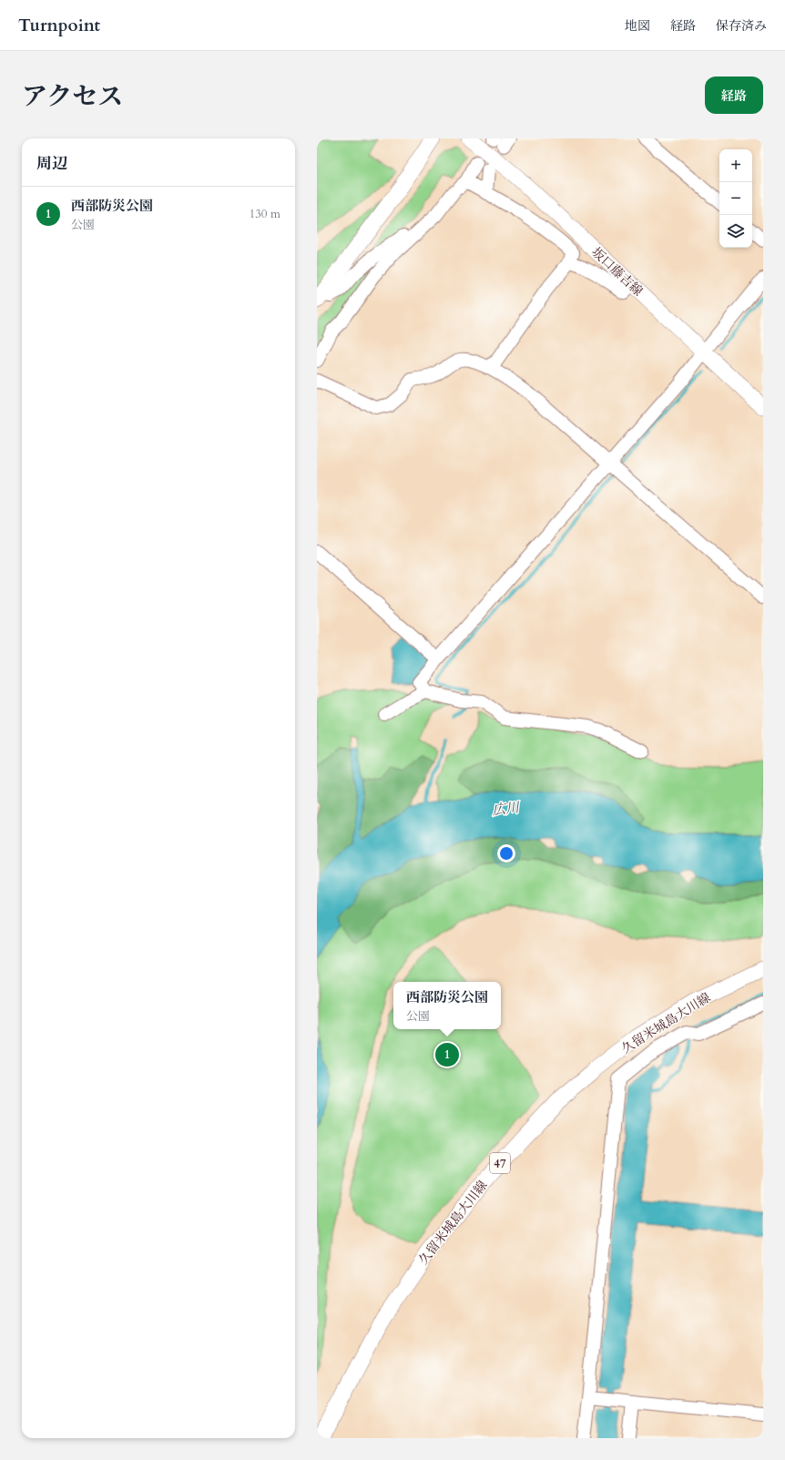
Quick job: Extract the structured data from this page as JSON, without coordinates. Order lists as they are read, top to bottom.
{
  "streets": {
    "main road": ["坂口藤吉線", "久留米城島大川線", "47"]
  },
  "water": ["広川"],
  "page": {
    "header": "Turnpoint",
    "nav": ["地図", "経路", "保存済み"],
    "title": "アクセス",
    "buttons": "経路",
    "heading": "周辺",
    "map_buttons": ["+", "−"],
    "list": [
      {
        "mark": "1",
        "name": "西部防災公園",
        "note": "公園",
        "value": "130 m"
      }
    ],
    "popup": ["西部防災公園", "公園"],
    "pins": "1"
  }
}
